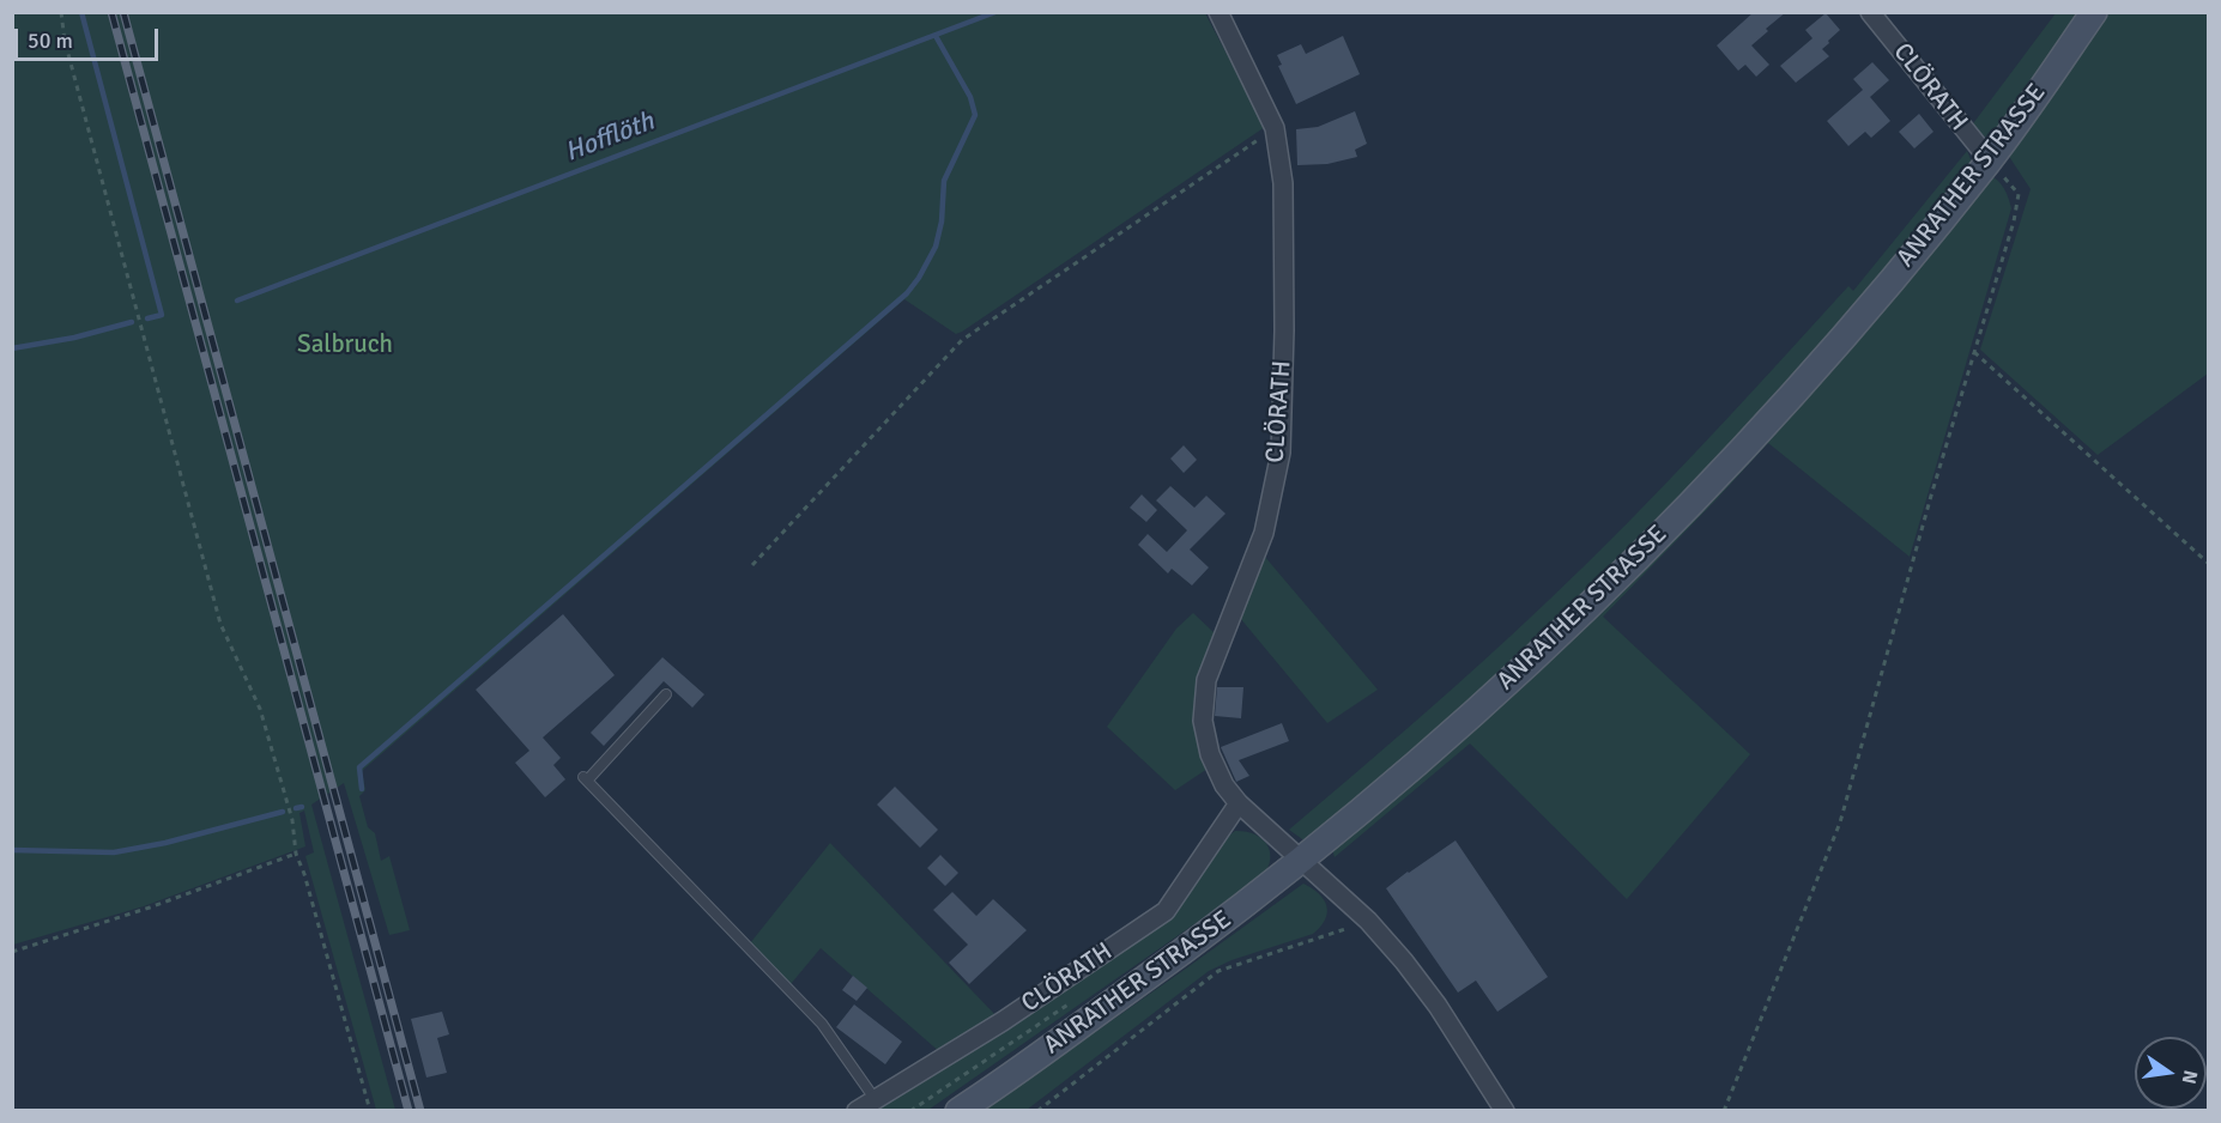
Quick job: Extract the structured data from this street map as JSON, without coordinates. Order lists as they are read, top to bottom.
{
  "streets": {
    "main road": ["ANRATHER STRASSE"],
    "street": ["CLÖRATH"]
  },
  "crossings": [
    ["CLÖRATH", "ANRATHER STRASSE"]
  ],
  "water": ["Hofflöth"],
  "parks": ["Salbruch"],
  "scale_bar": "50 m",
  "north": "right"
}
